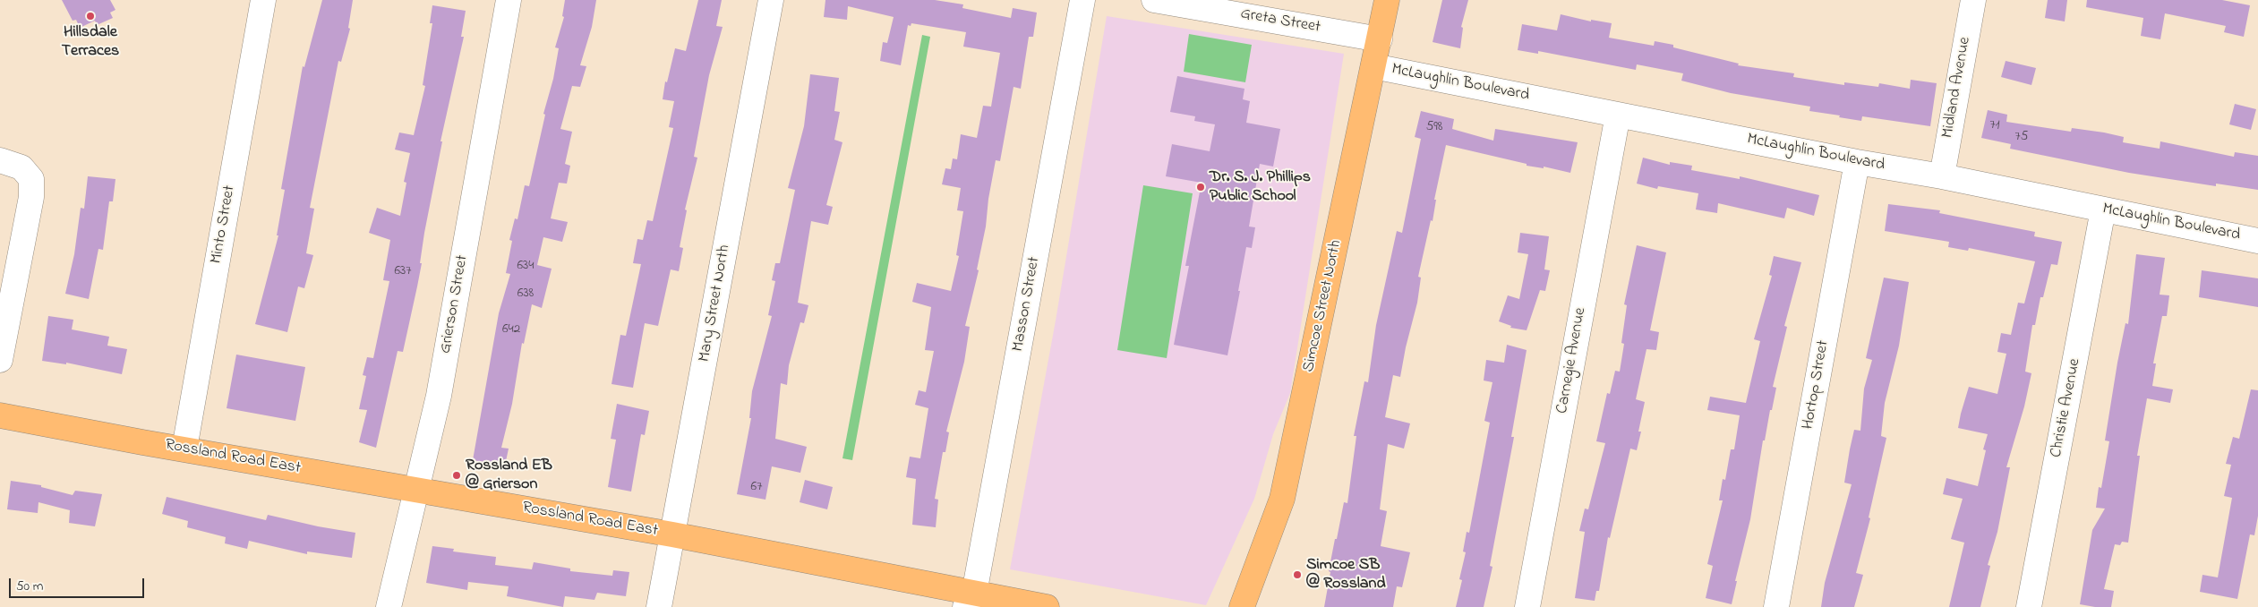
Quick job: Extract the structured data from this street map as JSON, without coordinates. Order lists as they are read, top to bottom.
{
  "streets": {
    "main road": ["Simcoe Street North", "Rossland Road East"],
    "street": [
      "Greta Street",
      "McLaughlin Boulevard",
      "Midland Avenue",
      "Minto Street",
      "Mary Street North",
      "Grierson Street",
      "Masson Street",
      "Carnegie Avenue",
      "Hortop Street",
      "Christie Avenue"
    ]
  },
  "crossings": [
    ["Greta Street", "Simcoe Street North"],
    ["McLaughlin Boulevard", "Midland Avenue"],
    ["McLaughlin Boulevard", "Simcoe Street North"],
    ["McLaughlin Boulevard", "Carnegie Avenue"],
    ["McLaughlin Boulevard", "Hortop Street"],
    ["McLaughlin Boulevard", "Christie Avenue"],
    ["Minto Street", "Rossland Road East"],
    ["Mary Street North", "Rossland Road East"],
    ["Grierson Street", "Rossland Road East"],
    ["Masson Street", "Rossland Road East"]
  ],
  "places": [
    "Hillsdale Terraces",
    "Dr. S. J. Phillips Public School",
    "Rossland EB @ Grierson",
    "Simcoe SB @ Rossland"
  ],
  "house_numbers": [
    "71",
    "598",
    "75",
    "634",
    "637",
    "638",
    "642",
    "67"
  ],
  "scale_bar": "50 m"
}
